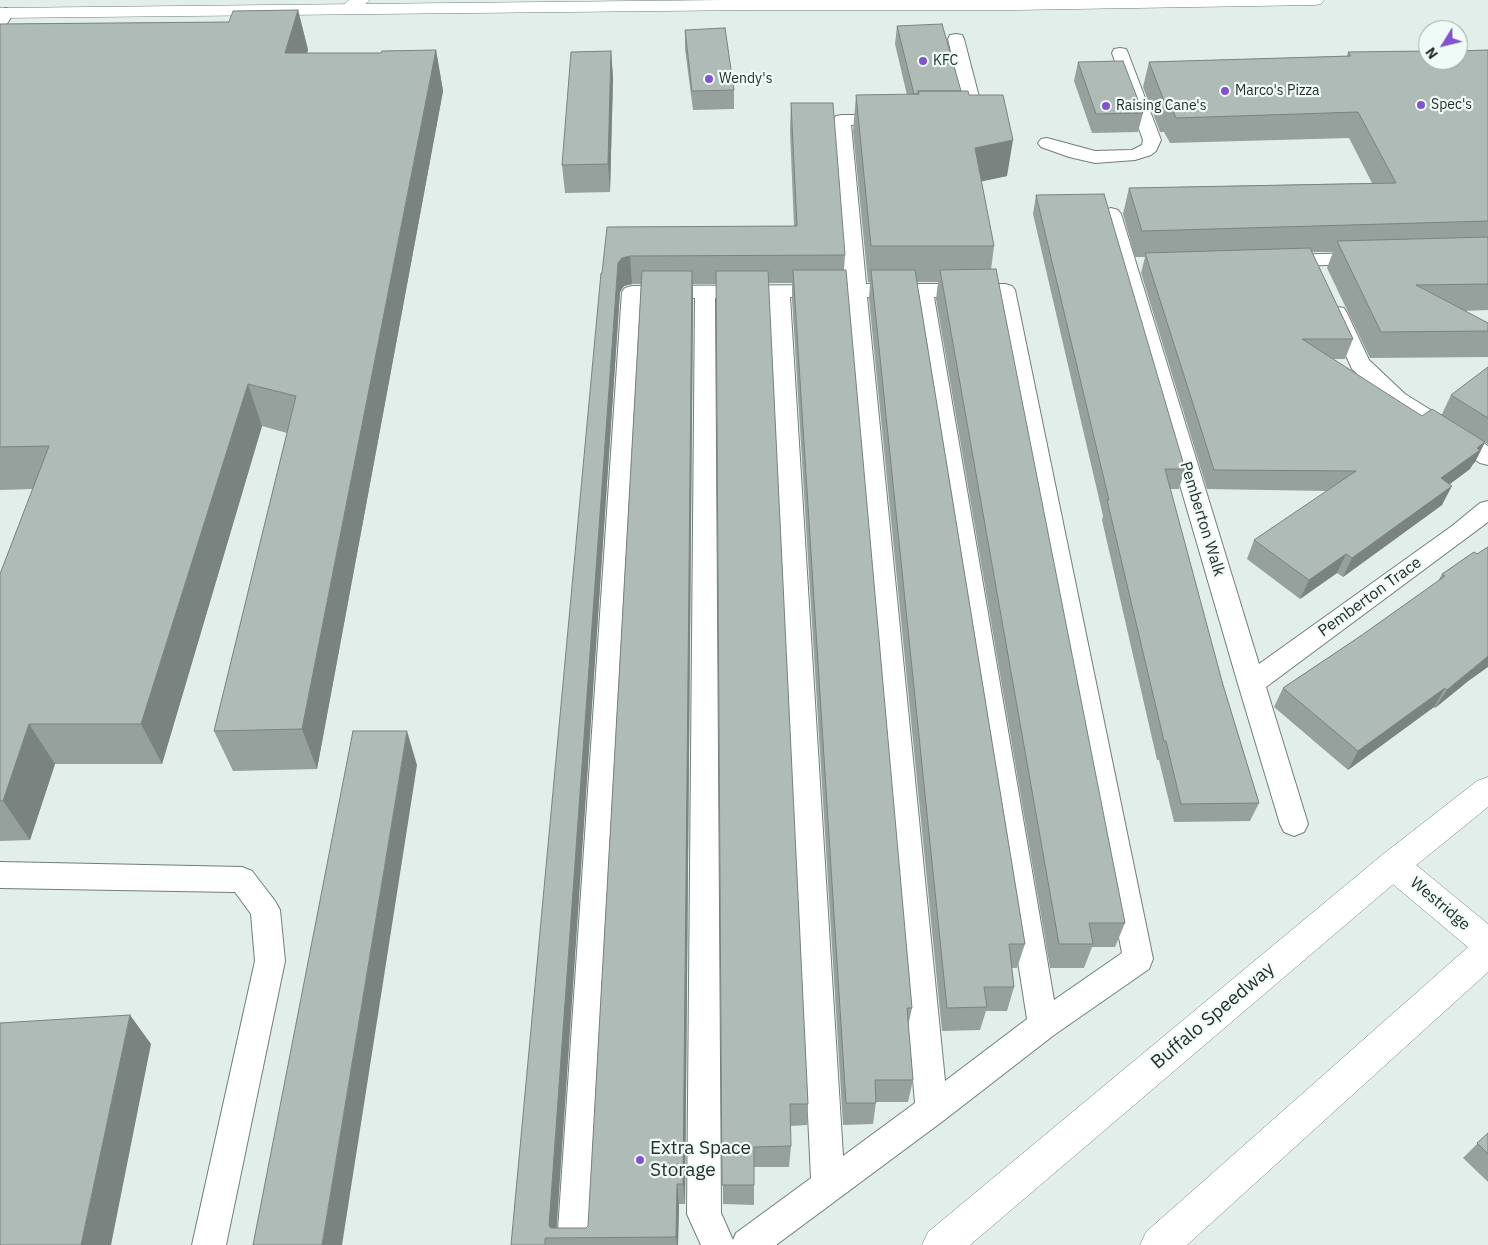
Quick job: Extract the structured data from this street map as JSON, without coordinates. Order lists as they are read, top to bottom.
{
  "streets": {
    "main road": ["Westridge", "Buffalo Speedway"],
    "lane": ["Pemberton Walk", "Pemberton Trace"]
  },
  "crossings": [
    ["Pemberton Walk", "Pemberton Trace"],
    ["Westridge", "Buffalo Speedway"]
  ],
  "places": [
    "KFC",
    "Wendy's",
    "Marco's Pizza",
    "Spec's",
    "Raising Cane's",
    "Extra Space Storage"
  ],
  "north": "bottom left"
}
